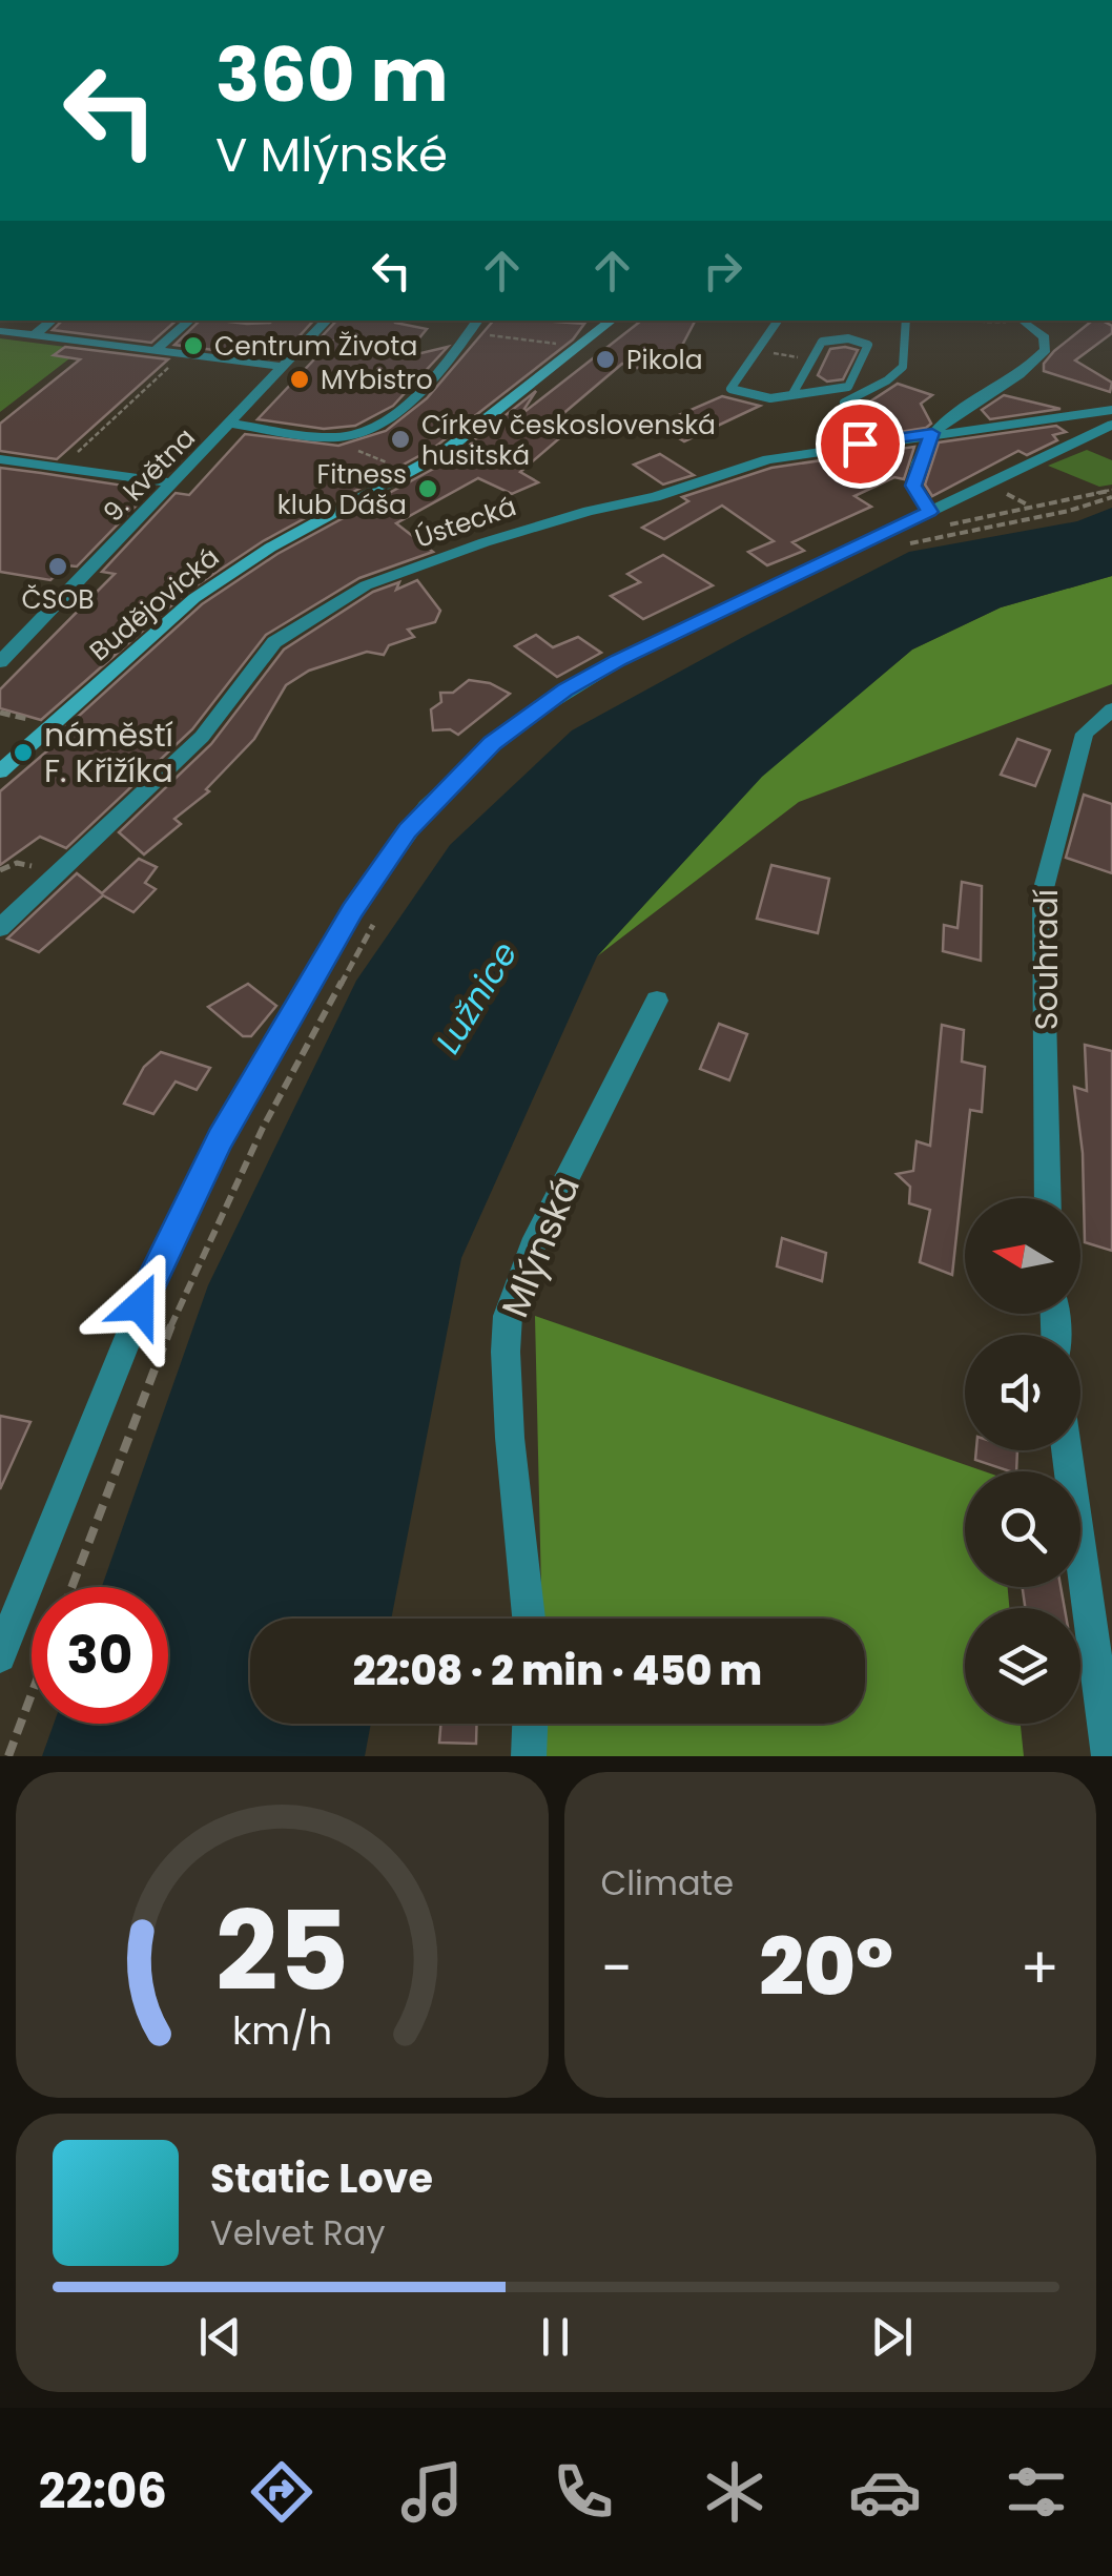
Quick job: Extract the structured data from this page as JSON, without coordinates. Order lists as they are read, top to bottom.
{
  "streets": {
    "main road": ["Budějovická"],
    "street": [
      "9. května",
      "Ústecká",
      "Souhradí",
      "Mlýnská"
    ]
  },
  "water": ["Lužnice"],
  "places": [
    "Centrum Života",
    "Pikola",
    "MYbistro",
    "Církev československá husitská",
    "Fitness klub Dáša",
    "ČSOB",
    "náměstí F. Křižíka"
  ],
  "north": "left",
  "page": {
    "turn": ["360 m", "V Mlýnské"],
    "limit": "30",
    "trip": "22:08 · 2 min · 450 m",
    "tile": "Climate",
    "heat": ["−", "20°", "+"],
    "song": ["Static Love", "Velvet Ray"],
    "tabs": "22:06",
    "gauge": ["25", "km/h"]
  }
}
